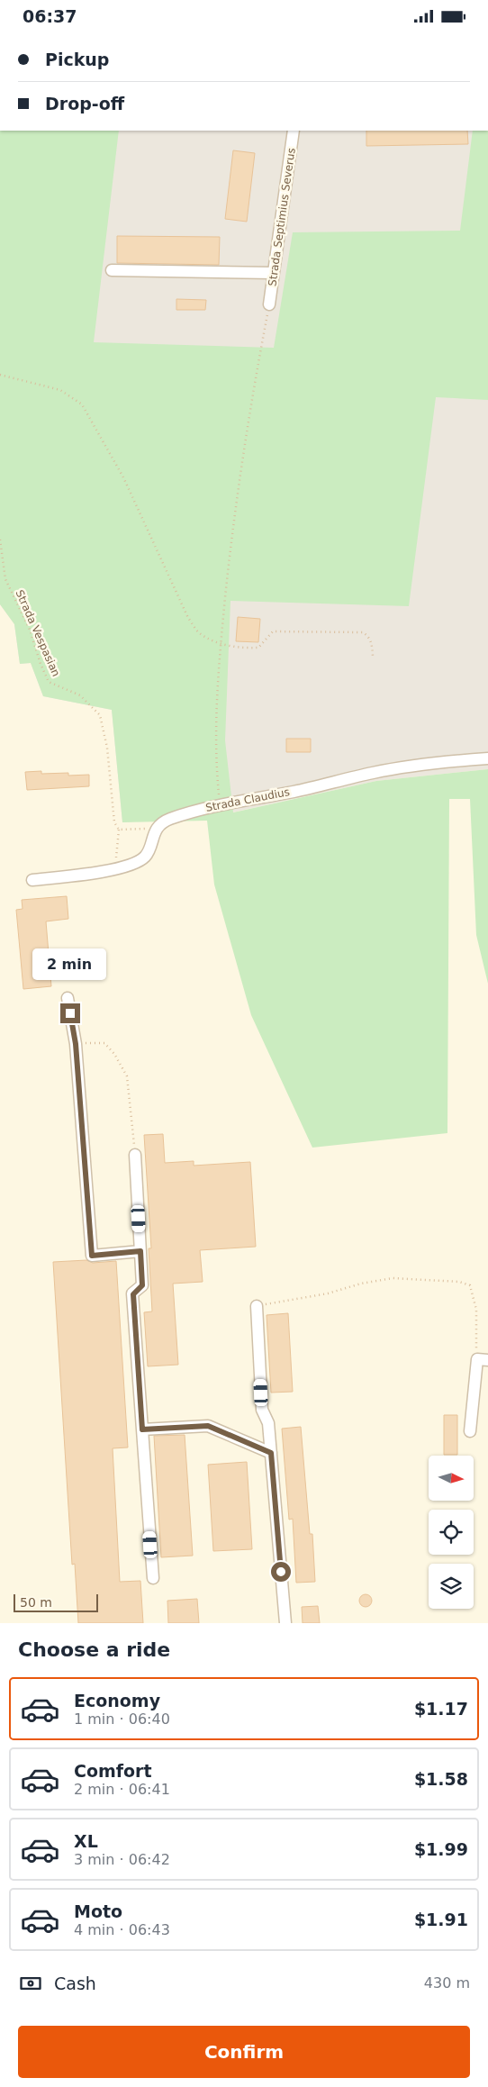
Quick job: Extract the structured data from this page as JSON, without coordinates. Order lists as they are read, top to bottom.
{
  "streets": {
    "lane": ["Strada Septimius Severus", "Strada Claudius"],
    "path": ["Strada Vespasian"]
  },
  "scale_bar": "50 m",
  "north": "right",
  "page": {
    "status": "06:37",
    "banner": ["Pickup", "Drop-off"],
    "bubble": "2 min",
    "scale": "50 m",
    "heading": "Choose a ride",
    "list": [
      {
        "name": "Economy",
        "note": "1 min · 06:40",
        "value": "$1.17"
      },
      {
        "name": "Comfort",
        "note": "2 min · 06:41",
        "value": "$1.58"
      },
      {
        "name": "XL",
        "note": "3 min · 06:42",
        "value": "$1.99"
      },
      {
        "name": "Moto",
        "note": "4 min · 06:43",
        "value": "$1.91"
      }
    ],
    "pay": ["Cash", "430 m"],
    "buttons": "Confirm"
  }
}
